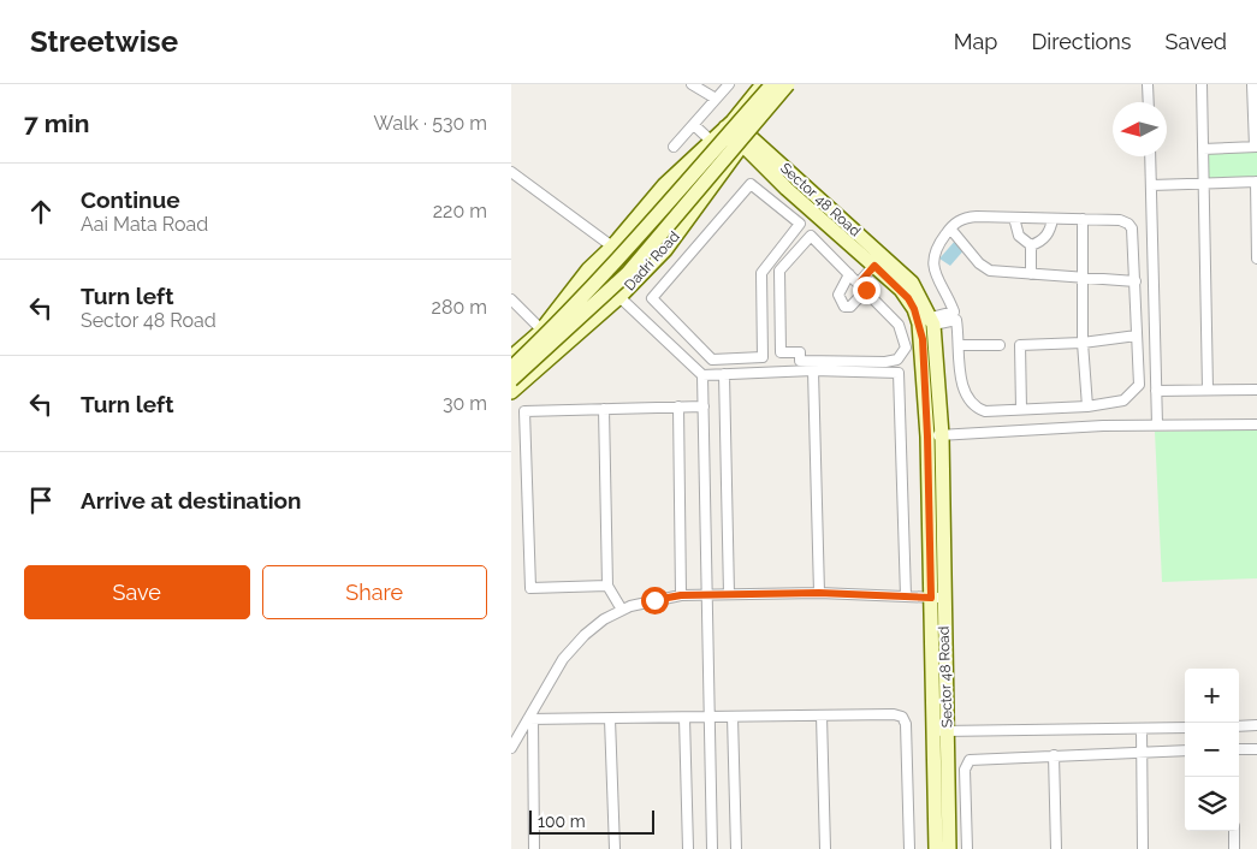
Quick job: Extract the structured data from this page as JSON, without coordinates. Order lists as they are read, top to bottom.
{
  "streets": {
    "street": ["Sector 48 Road", "Dadri Road"]
  },
  "crossings": [
    ["Sector 48 Road", "Dadri Road"]
  ],
  "scale_bar": "100 m",
  "north": "left",
  "page": {
    "header": "Streetwise",
    "nav": ["Map", "Directions", "Saved"],
    "heading": ["7 min", "Walk · 530 m"],
    "list": [
      ["Continue", "Aai Mata Road", "220 m"],
      ["Turn left", "Sector 48 Road", "280 m"],
      ["Turn left", "30 m"],
      "Arrive at destination"
    ],
    "buttons": ["Save", "Share"],
    "map_buttons": ["+", "−"],
    "scale": "100 m"
  }
}
